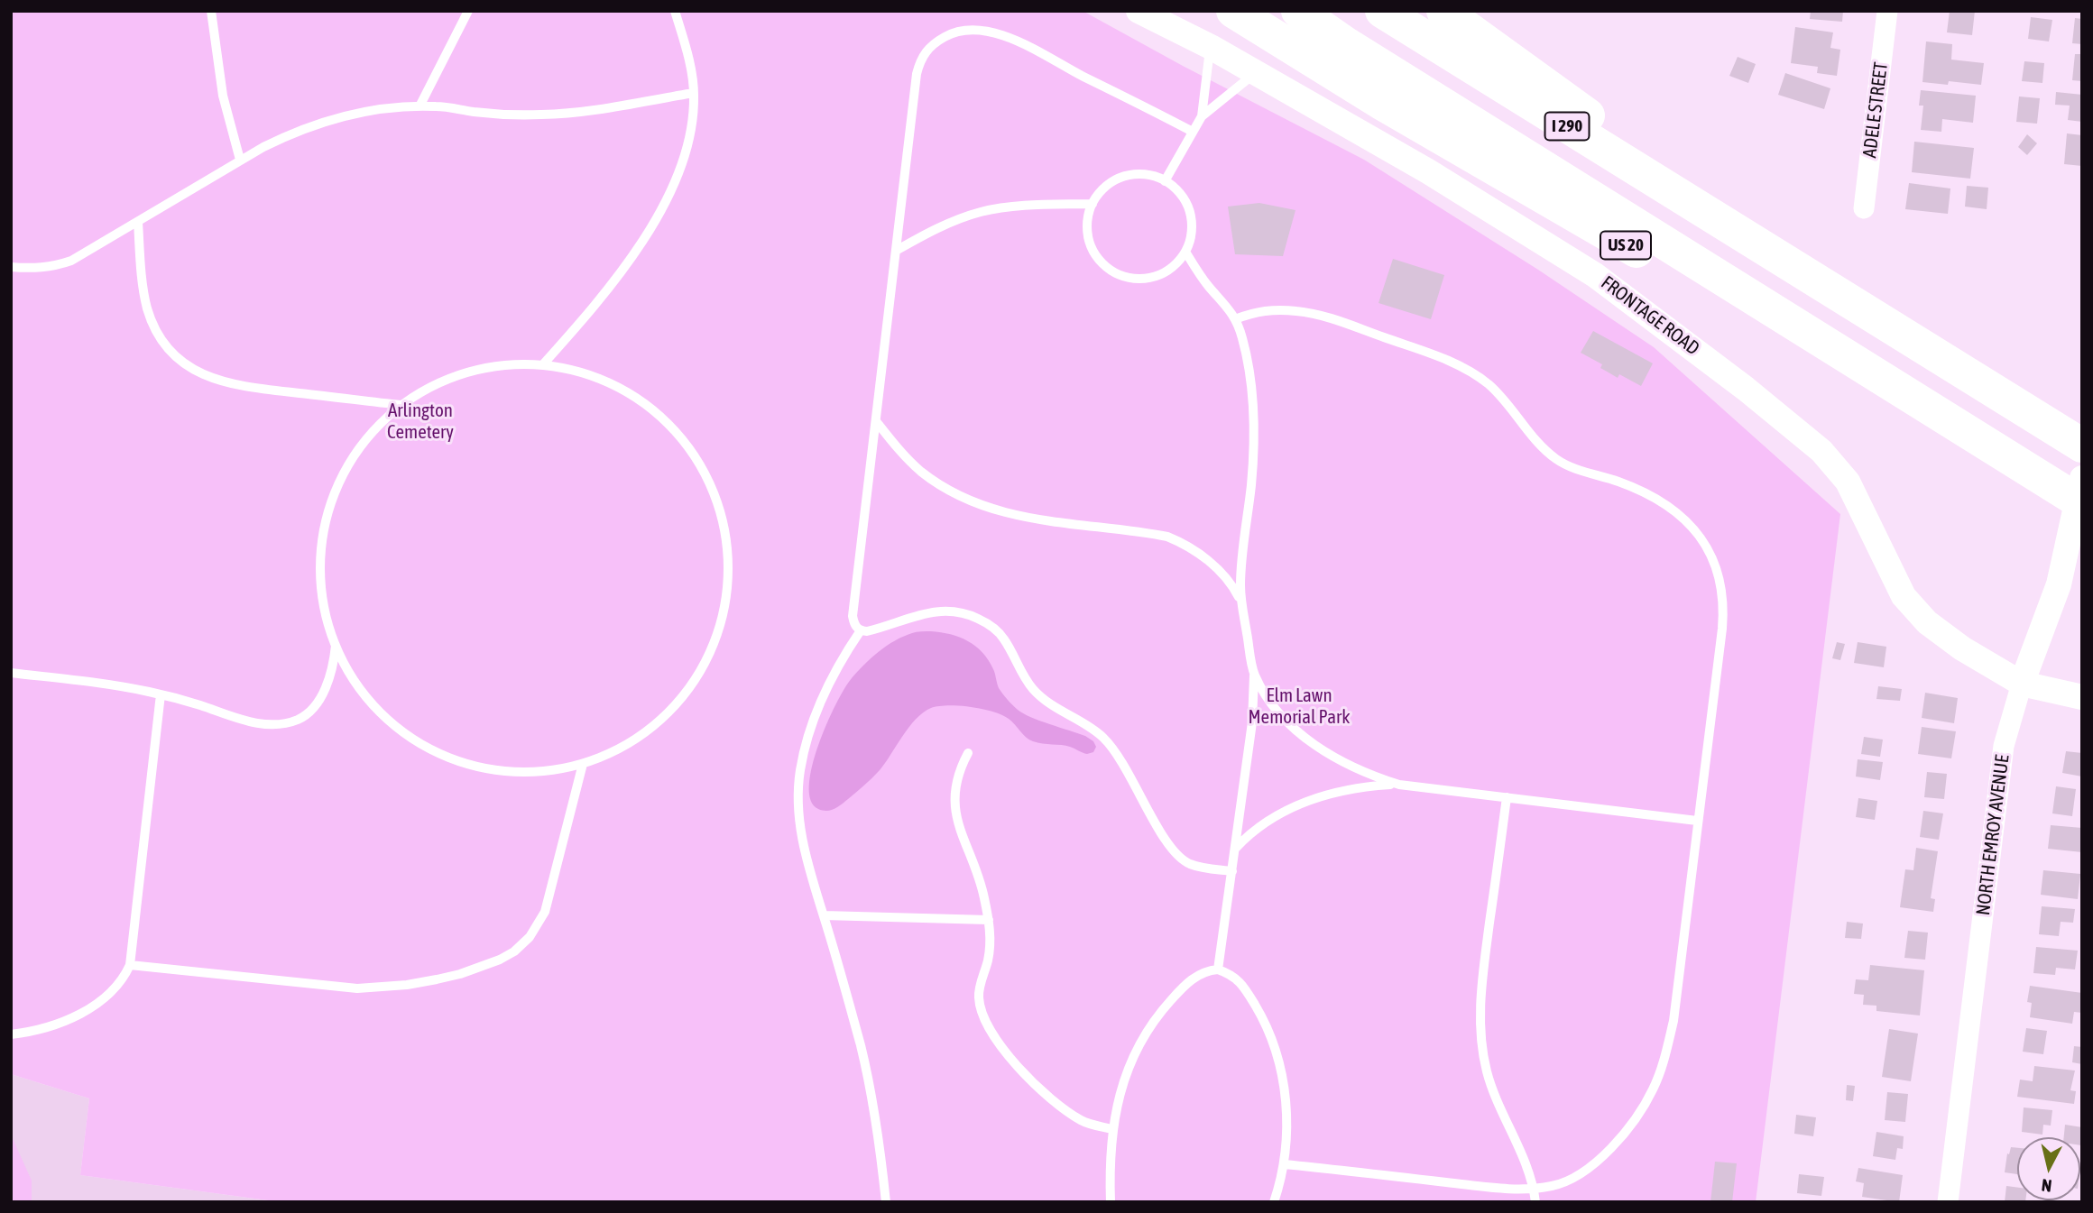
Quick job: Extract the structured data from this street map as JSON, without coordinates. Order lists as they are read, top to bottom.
{
  "streets": {
    "highway": ["I 290", "US 20"],
    "street": ["ADELE STREET", "FRONTAGE ROAD", "NORTH EMROY AVENUE"]
  },
  "crossings": [
    ["I 290", "US 20"],
    ["FRONTAGE ROAD", "NORTH EMROY AVENUE"]
  ],
  "parks": ["Arlington Cemetery", "Elm Lawn Memorial Park"],
  "north": "bottom"
}
